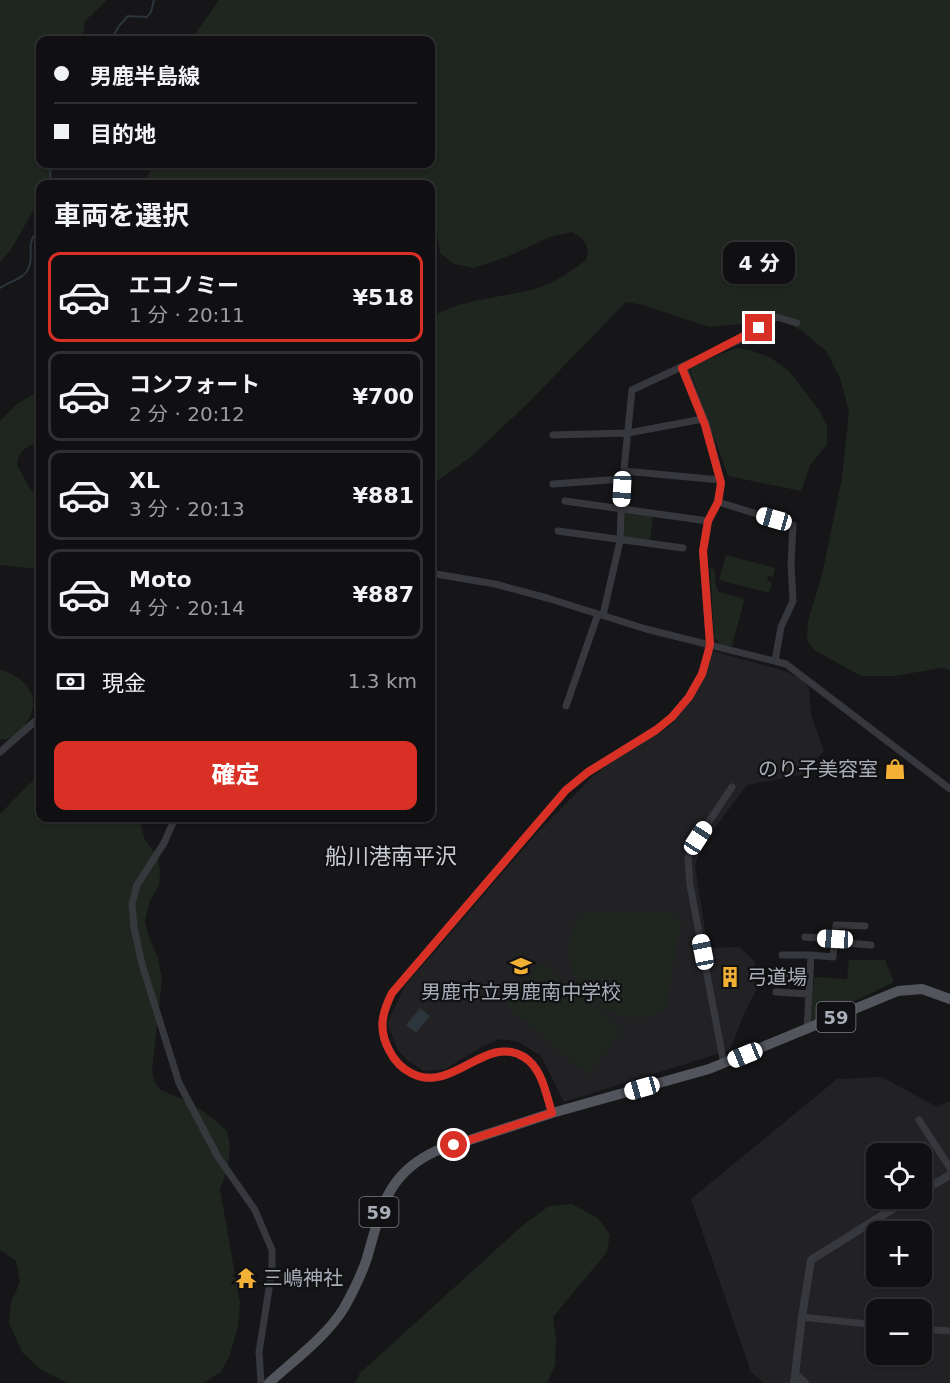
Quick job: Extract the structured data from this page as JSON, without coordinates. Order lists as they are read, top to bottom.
{
  "streets": {
    "main road": ["59"]
  },
  "districts": ["船川港南平沢"],
  "places": {
    "shop": ["のり子美容室"],
    "school or university": ["男鹿市立男鹿南中学校"],
    "building": ["弓道場"],
    "temple": ["三嶋神社"]
  },
  "page": {
    "banner": ["男鹿半島線", "目的地"],
    "heading": "車両を選択",
    "bubble": "4 分",
    "list": [
      {
        "name": "エコノミー",
        "note": "1 分 · 20:11",
        "value": "¥518"
      },
      {
        "name": "コンフォート",
        "note": "2 分 · 20:12",
        "value": "¥700"
      },
      {
        "name": "XL",
        "note": "3 分 · 20:13",
        "value": "¥881"
      },
      {
        "name": "Moto",
        "note": "4 分 · 20:14",
        "value": "¥887"
      }
    ],
    "pay": ["現金", "1.3 km"],
    "buttons": "確定",
    "map_buttons": ["+", "−"]
  }
}
